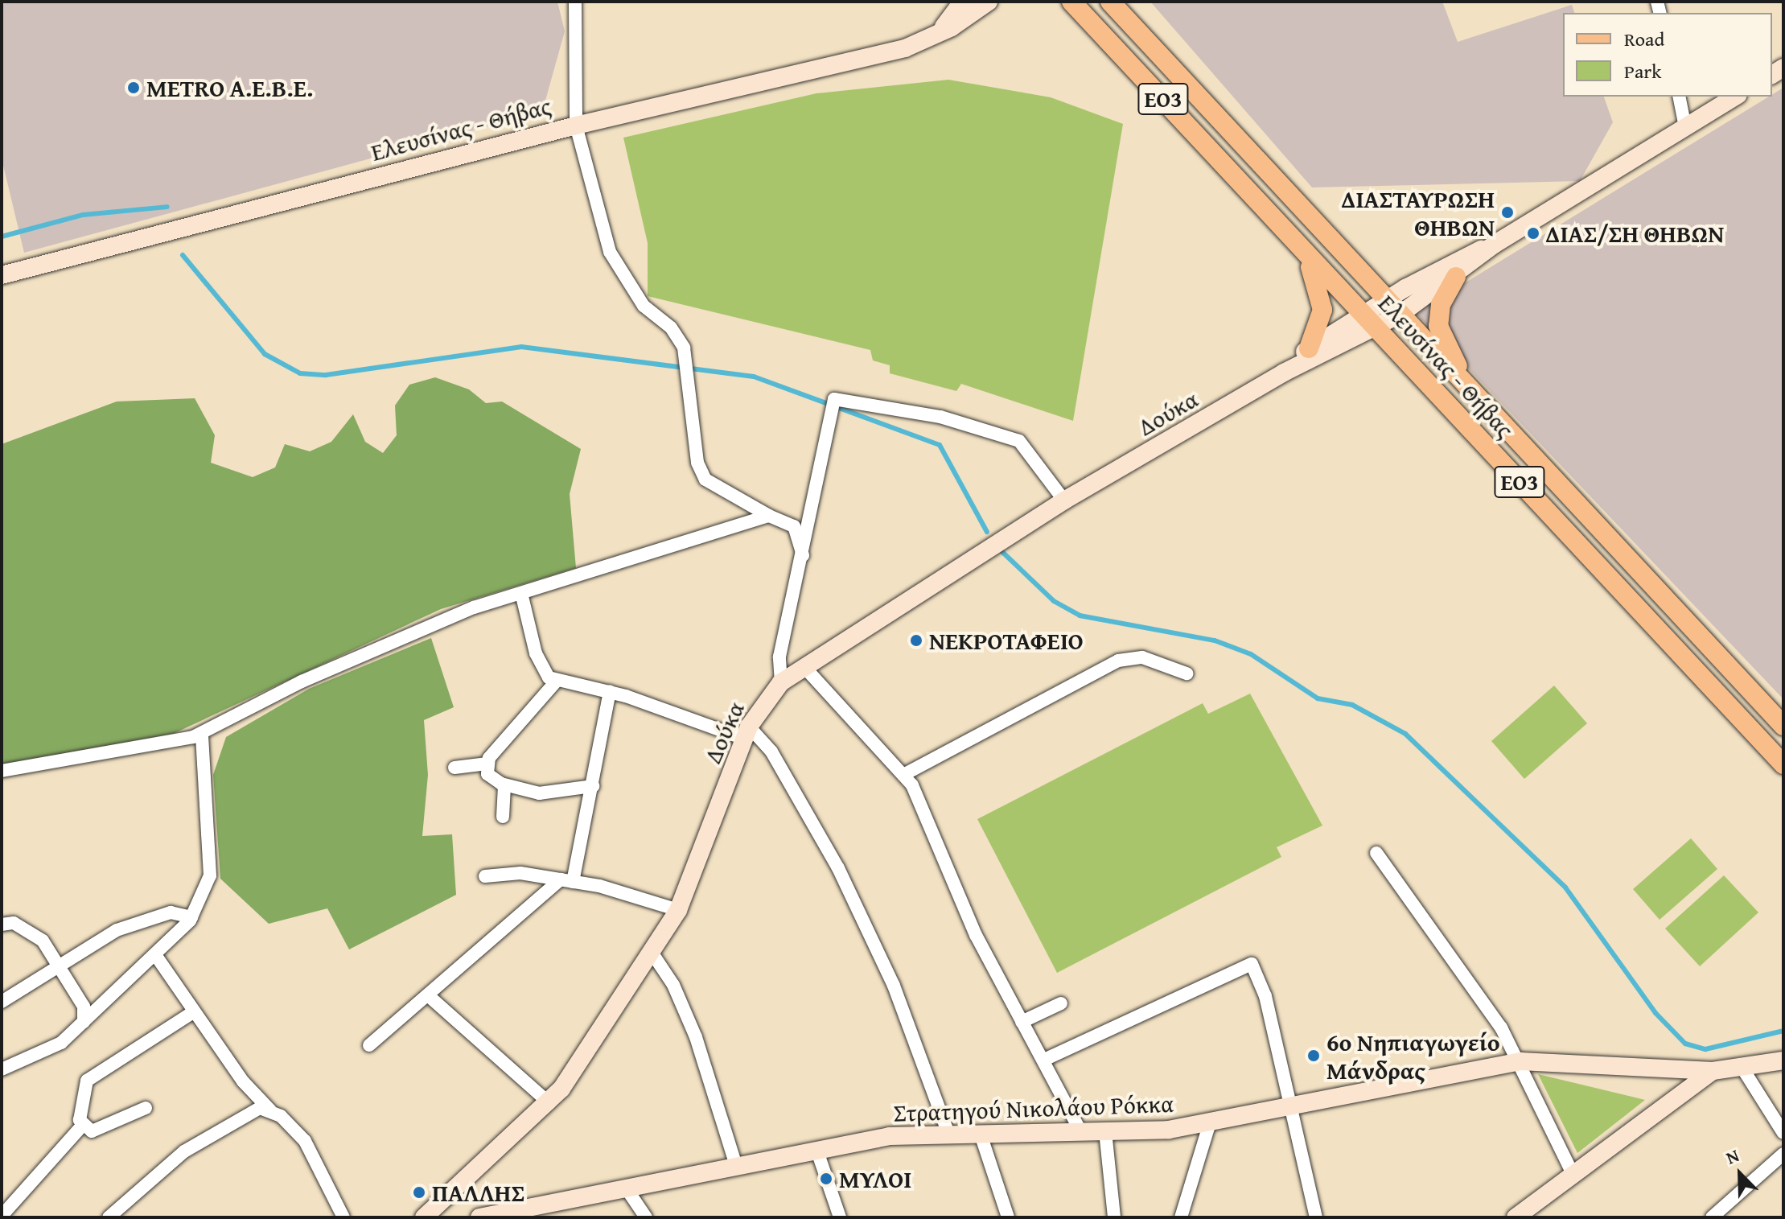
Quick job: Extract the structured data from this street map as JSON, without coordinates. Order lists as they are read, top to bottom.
{
  "streets": {
    "main road": [
      "ΕΟ3",
      "Ελευσίνας - Θήβας",
      "Δούκα",
      "Στρατηγού Νικολάου Ρόκκα"
    ]
  },
  "crossings": [
    ["ΕΟ3", "Ελευσίνας - Θήβας"],
    ["ΕΟ3", "Δούκα"],
    ["Ελευσίνας - Θήβας", "Δούκα"]
  ],
  "places": [
    "METRO Α.Ε.Β.Ε.",
    "ΔΙΑΣΤΑΥΡΩΣΗ ΘΗΒΩΝ",
    "ΔΙΑΣ/ΣΗ ΘΗΒΩΝ",
    "ΝΕΚΡΟΤΑΦΕΙΟ",
    "6ο Νηπιαγωγείο Μάνδρας",
    "ΜΥΛΟΙ",
    "ΠΑΛΛΗΣ"
  ],
  "legend": ["Road", "Park"],
  "north": "top left"
}
